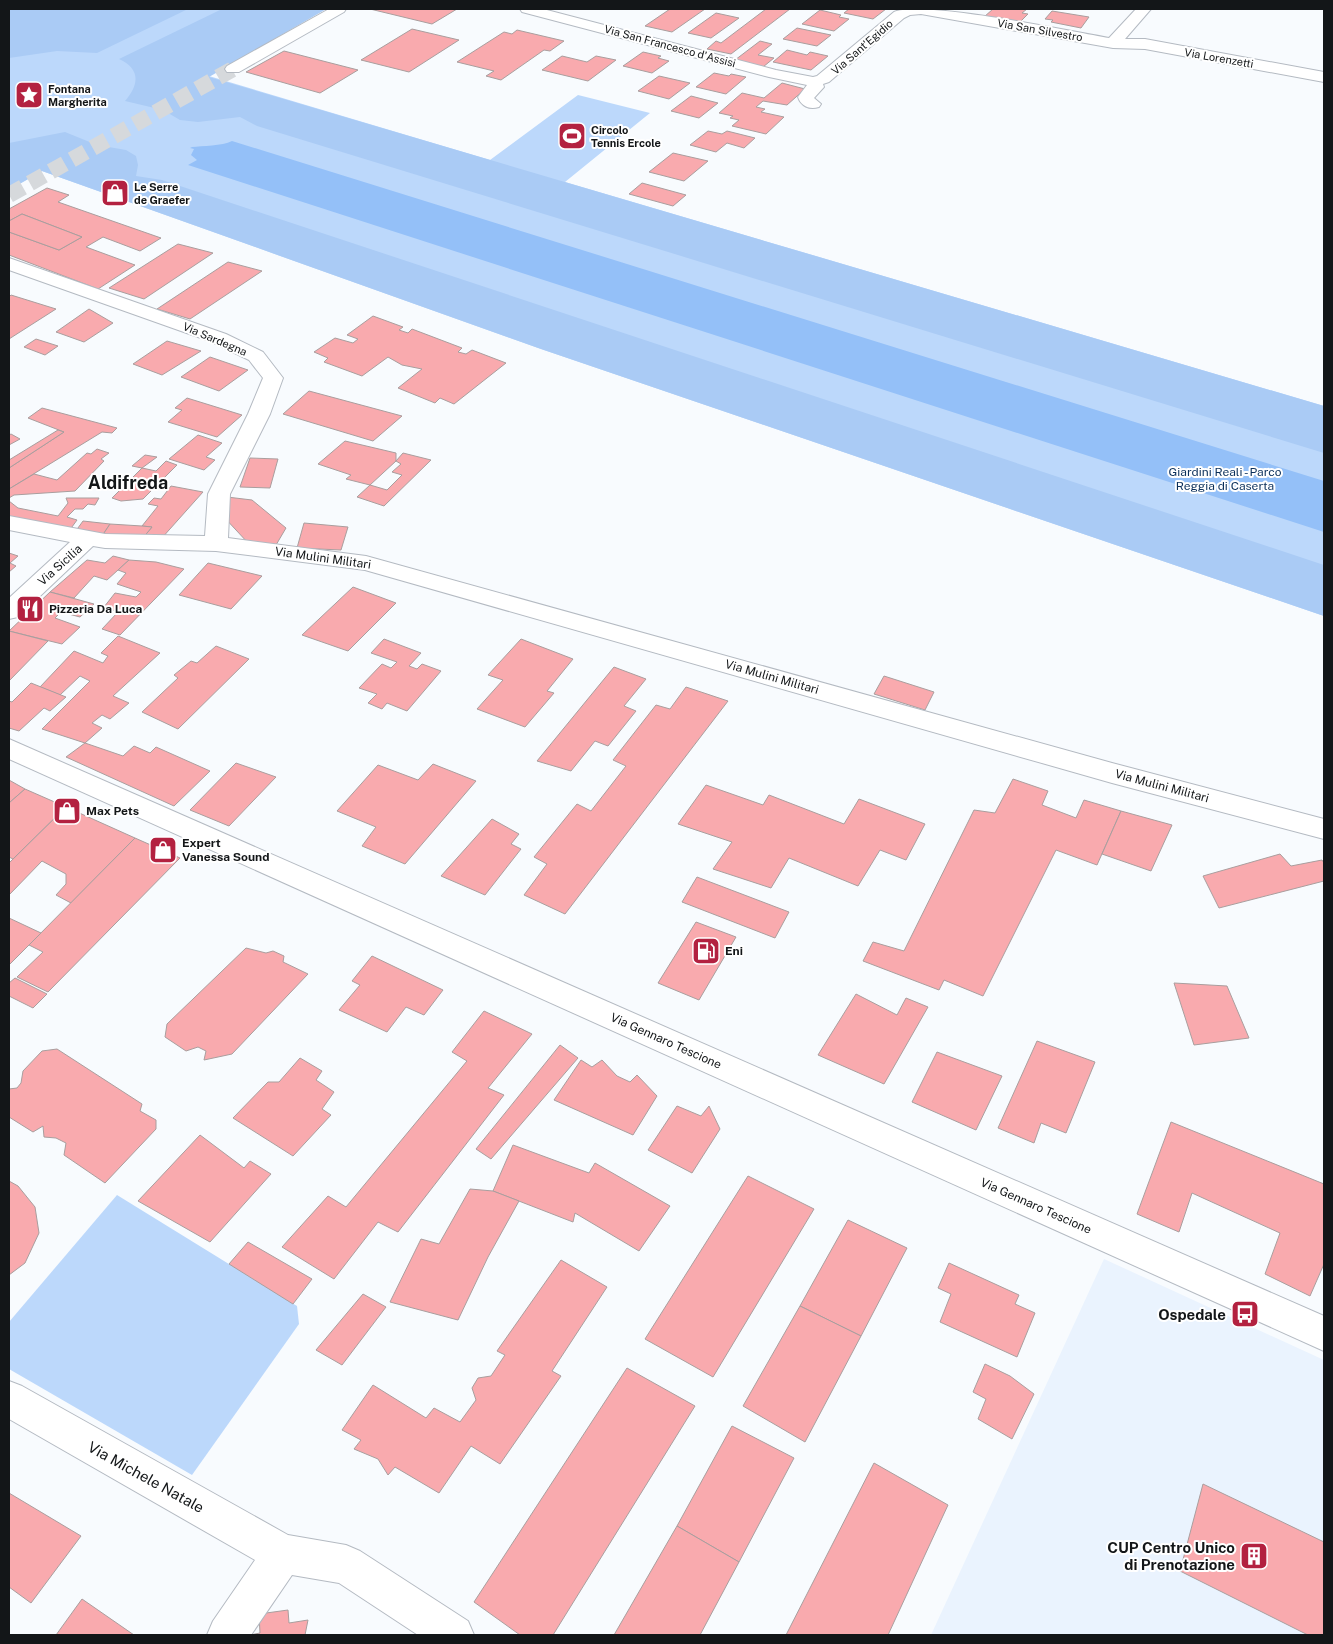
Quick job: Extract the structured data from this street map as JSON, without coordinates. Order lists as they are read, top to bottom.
{
  "streets": {
    "street": [
      "Via San Silvestro",
      "Via San Francesco d'Assisi",
      "Via Sant'Egidio",
      "Via Lorenzetti",
      "Via Sardegna",
      "Via Mulini Militari",
      "Via Sicilia",
      "Via Gennaro Tescione",
      "Via Michele Natale"
    ]
  },
  "crossings": [
    ["Via San Silvestro", "Via Sant'Egidio"],
    ["Via San Silvestro", "Via Lorenzetti"],
    ["Via San Francesco d'Assisi", "Via Sant'Egidio"],
    ["Via Sardegna", "Via Mulini Militari"],
    ["Via Mulini Militari", "Via Sicilia"]
  ],
  "districts": ["Aldifreda"],
  "parks": ["Giardini Reali - Parco Reggia di Caserta"],
  "places": {
    "place": ["Fontana Margherita"],
    "sports": ["Circolo Tennis Ercole"],
    "shop": ["Le Serre de Graefer", "Max Pets", "Expert Vanessa Sound"],
    "restaurant": ["Pizzeria Da Luca"],
    "fuel station": ["Eni"],
    "bus stop": ["Ospedale"],
    "building": ["CUP Centro Unico di Prenotazione"]
  }
}
